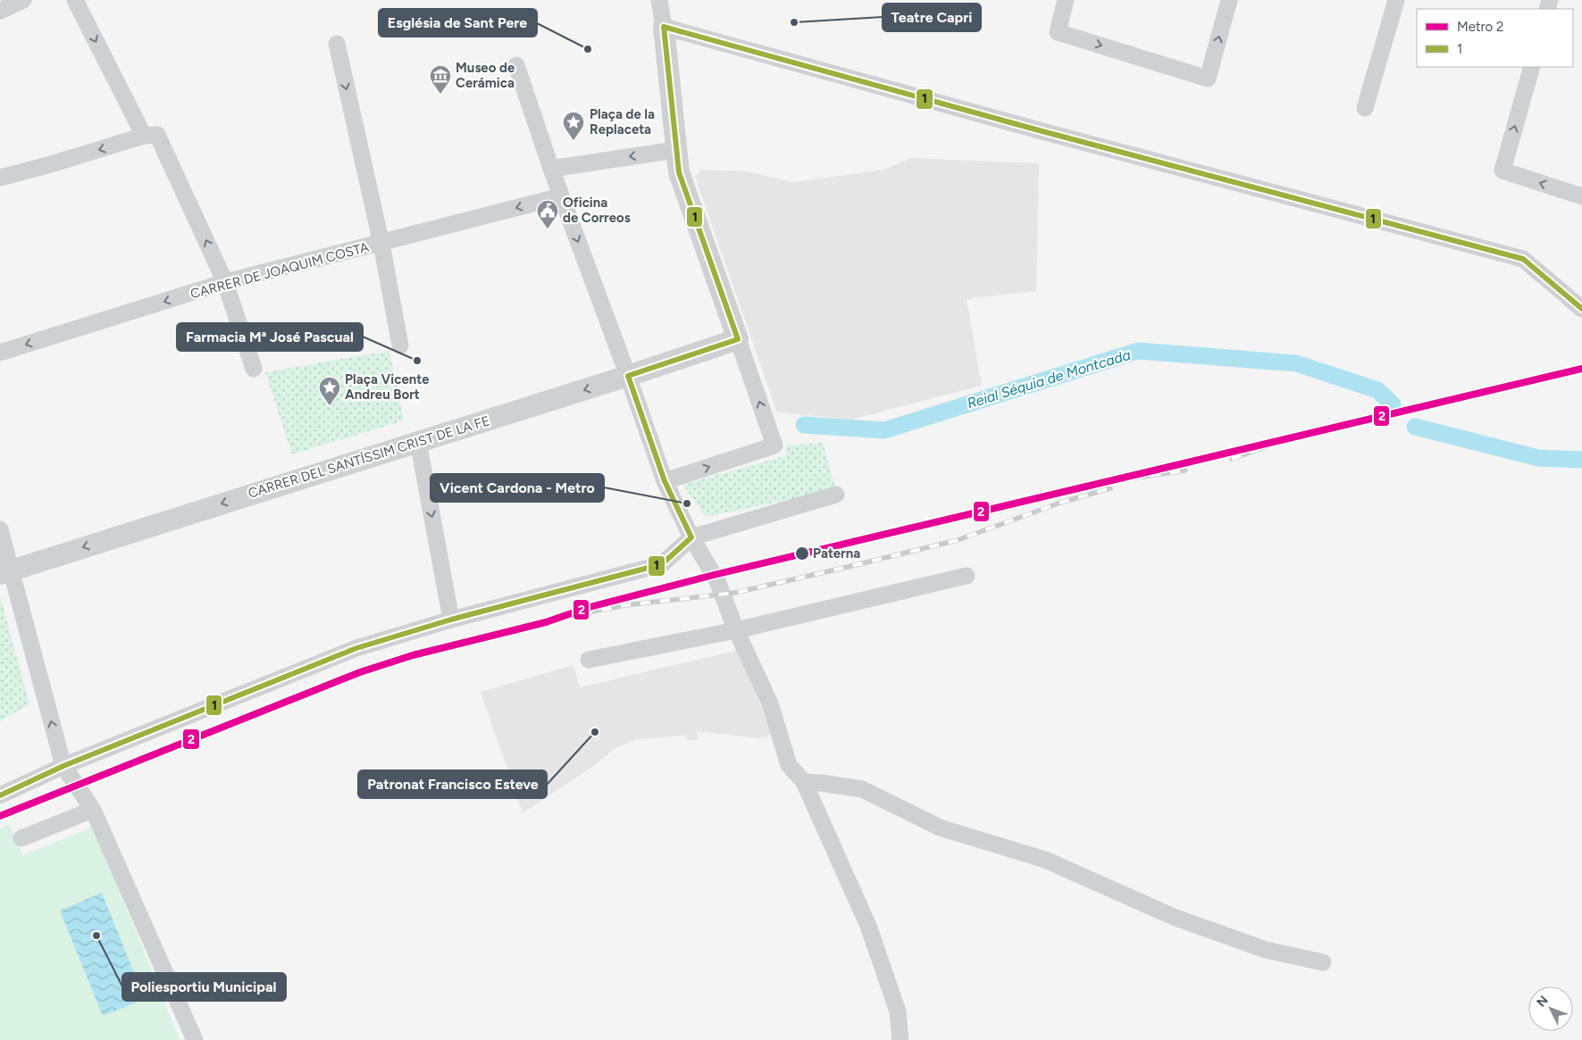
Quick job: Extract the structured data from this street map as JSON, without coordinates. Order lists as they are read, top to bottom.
{
  "streets": {
    "street": ["CARRER DE JOAQUIM COSTA", "CARRER DEL SANTÍSSIM CRIST DE LA FE"]
  },
  "one_way": ["CARRER DE JOAQUIM COSTA"],
  "water": ["Reial Séquia de Montcada"],
  "places": {
    "other": [
      "Teatre Capri",
      "Església de Sant Pere",
      "Farmacia Mª José Pascual",
      "Vicent Cardona - Metro",
      "Paterna",
      "Patronat Francisco Esteve",
      "Poliesportiu Municipal"
    ],
    "museum": ["Museo de Cerámica"],
    "place": ["Plaça de la Replaceta", "Plaça Vicente Andreu Bort"],
    "public building": ["Oficina de Correos"]
  },
  "lines": ["transit line 1", "metro line 2"],
  "legend": ["Metro 2", "1"],
  "north": "top left"
}
